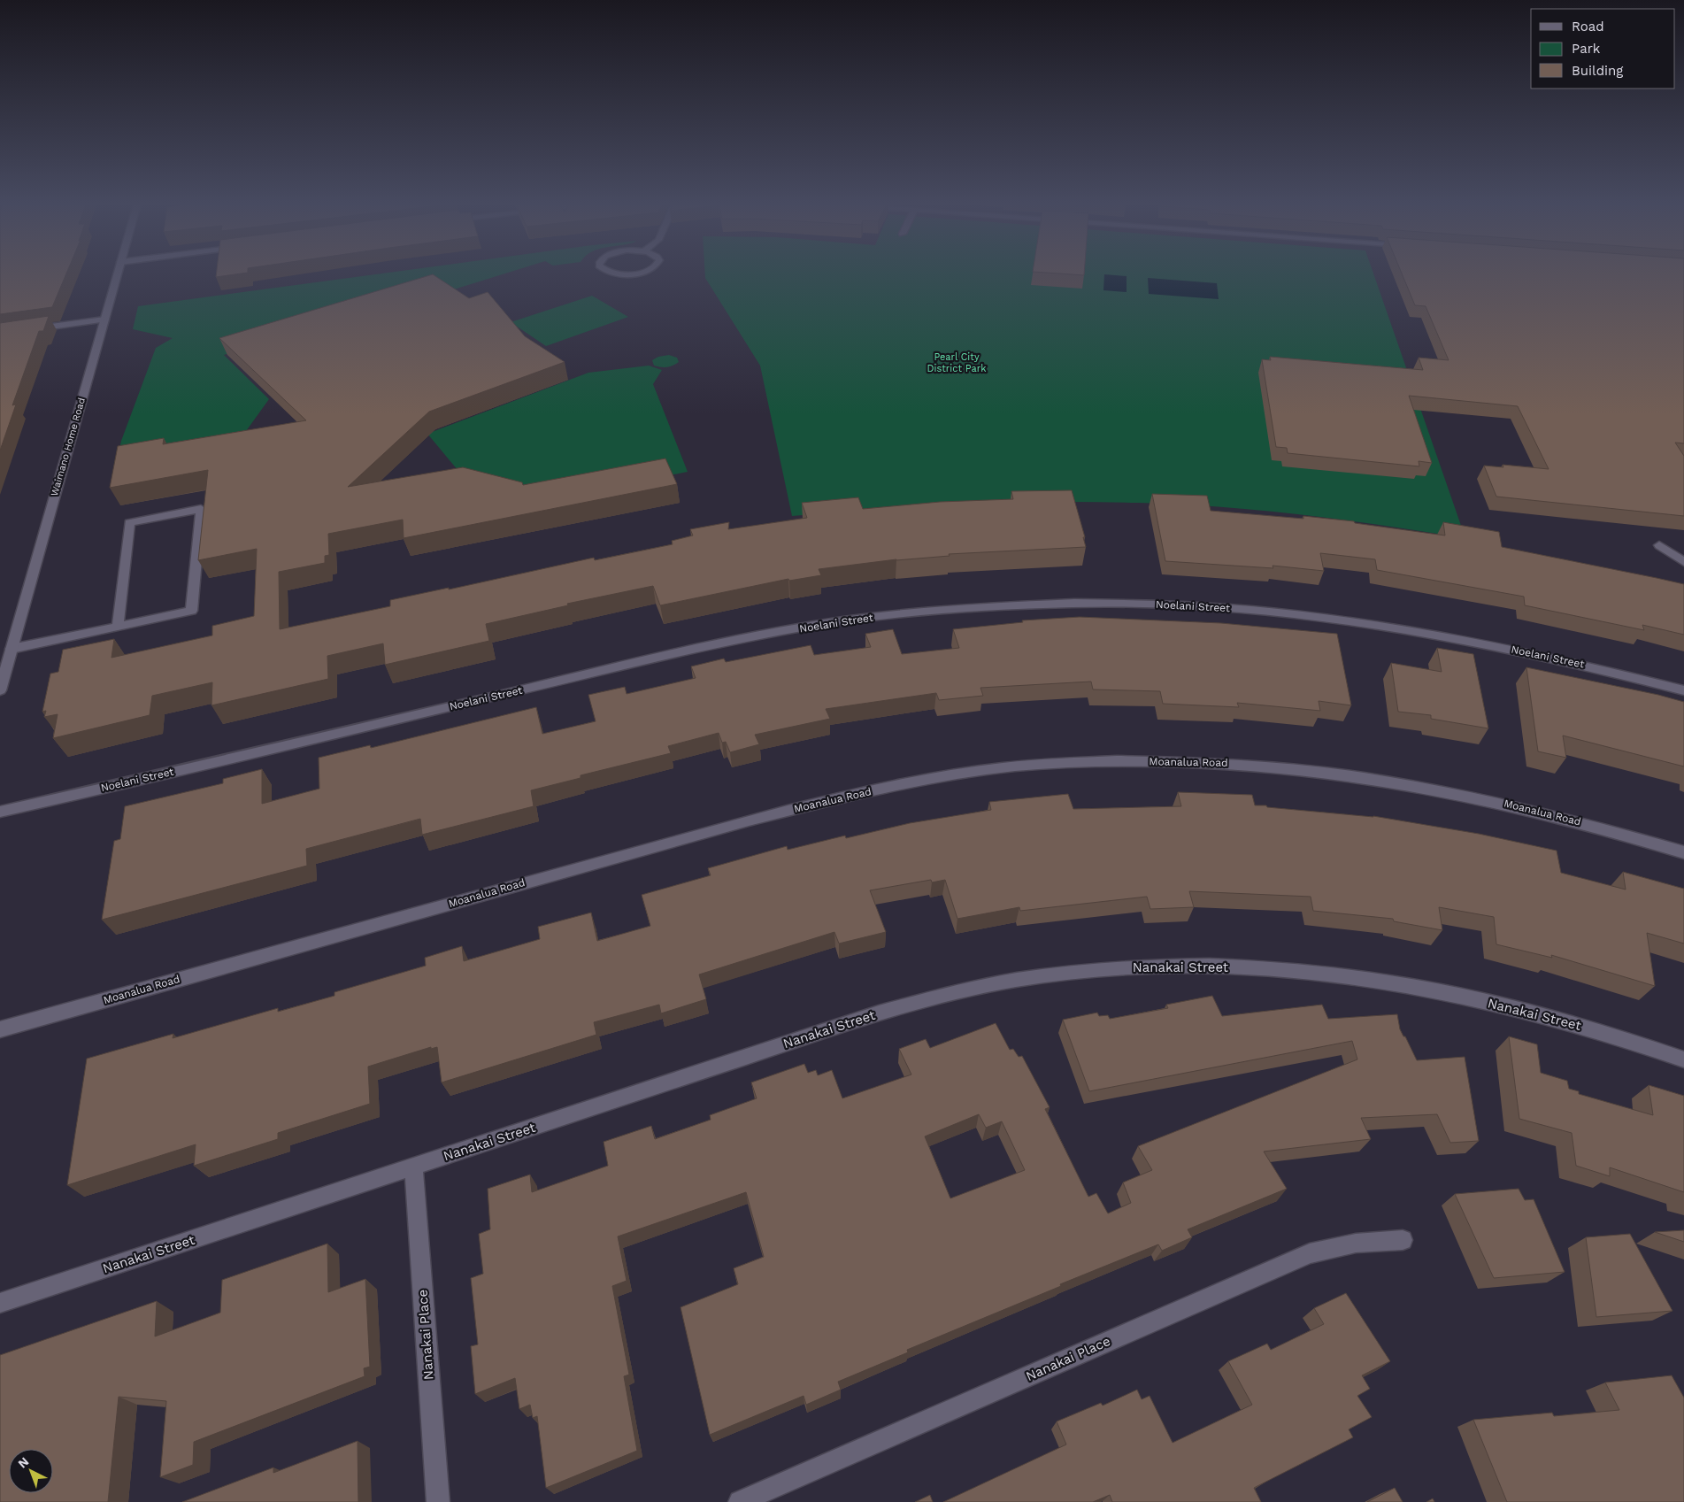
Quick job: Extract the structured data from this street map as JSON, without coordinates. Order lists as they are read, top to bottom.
{
  "streets": {
    "street": [
      "Waimano Home Road",
      "Noelani Street",
      "Moanalua Road",
      "Nanakai Street",
      "Nanakai Place"
    ]
  },
  "crossings": [
    ["Nanakai Street", "Nanakai Place"]
  ],
  "parks": ["Pearl City District Park"],
  "legend": ["Road", "Park", "Building"],
  "north": "top left"
}
